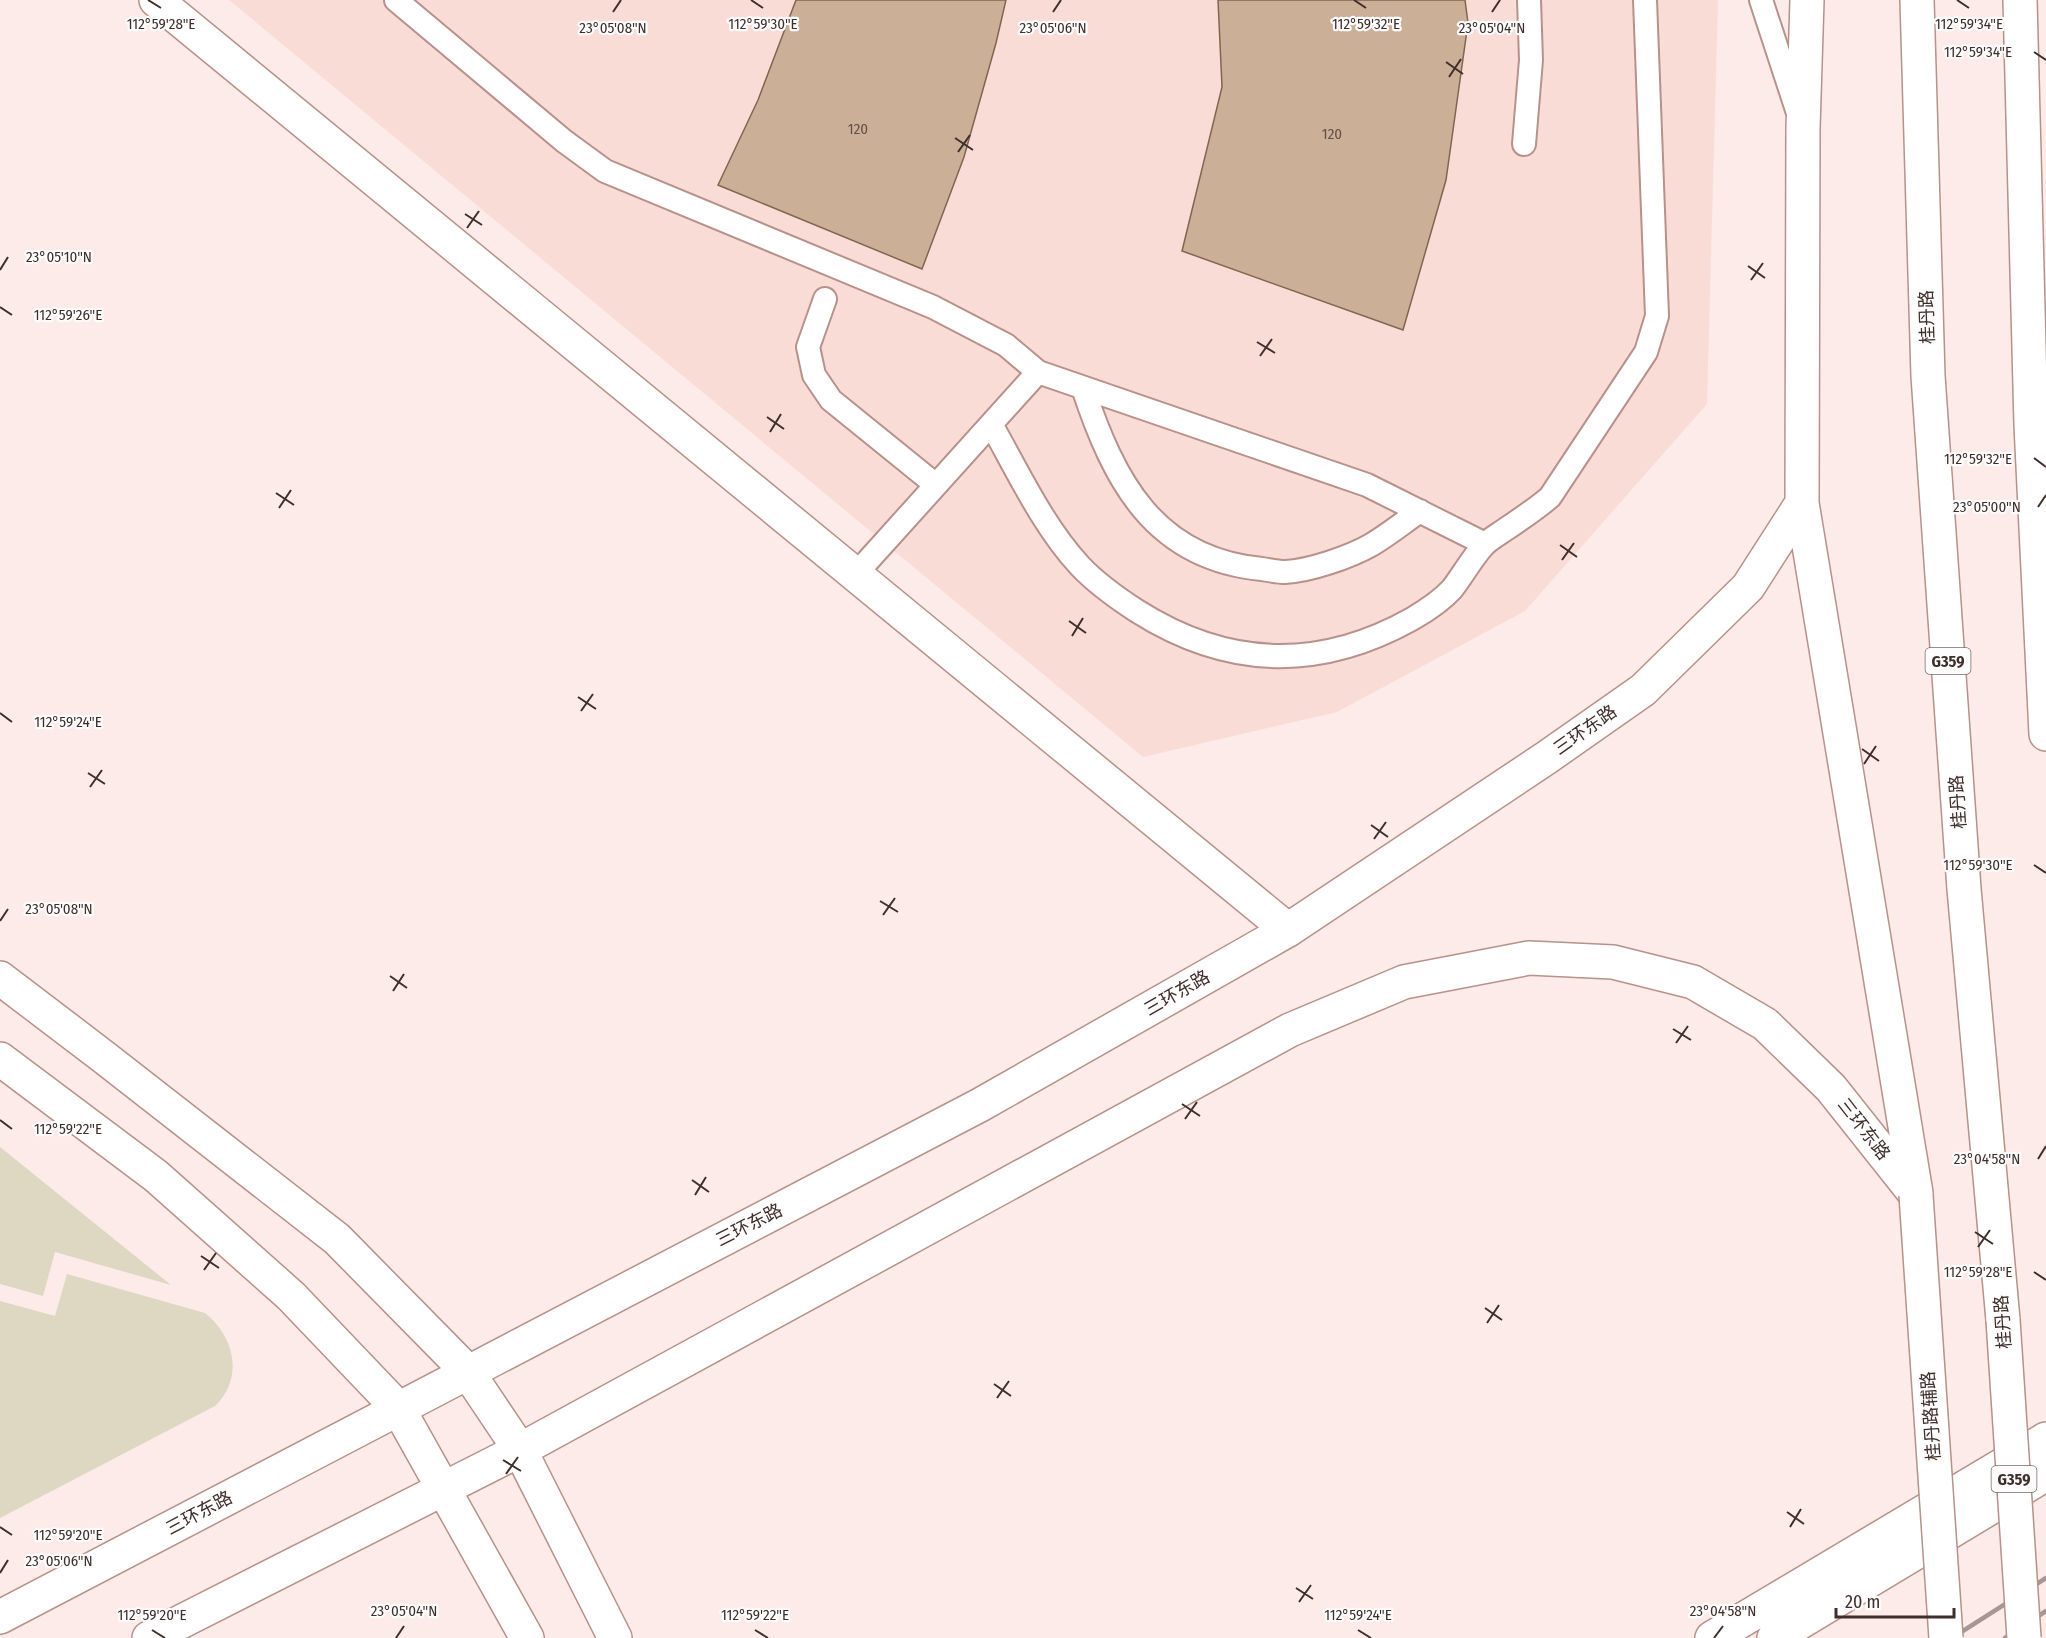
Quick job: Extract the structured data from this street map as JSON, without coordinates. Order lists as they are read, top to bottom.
{
  "streets": {
    "main road": [
      "桂丹路",
      "G359",
      "三环东路",
      "桂丹路辅路"
    ]
  },
  "crossings": [
    ["三环东路", "桂丹路辅路"]
  ],
  "house_numbers": ["120", "120"],
  "scale_bar": "20 m",
  "coordinates": [
    "112°59'28\"E",
    "112°59'30\"E",
    "112°59'32\"E",
    "112°59'34\"E",
    "23°05'08\"N",
    "23°05'06\"N",
    "23°05'04\"N",
    "23°05'10\"N",
    "112°59'26\"E",
    "23°05'00\"N",
    "112°59'24\"E",
    "112°59'22\"E",
    "23°04'58\"N",
    "112°59'20\"E"
  ]
}
